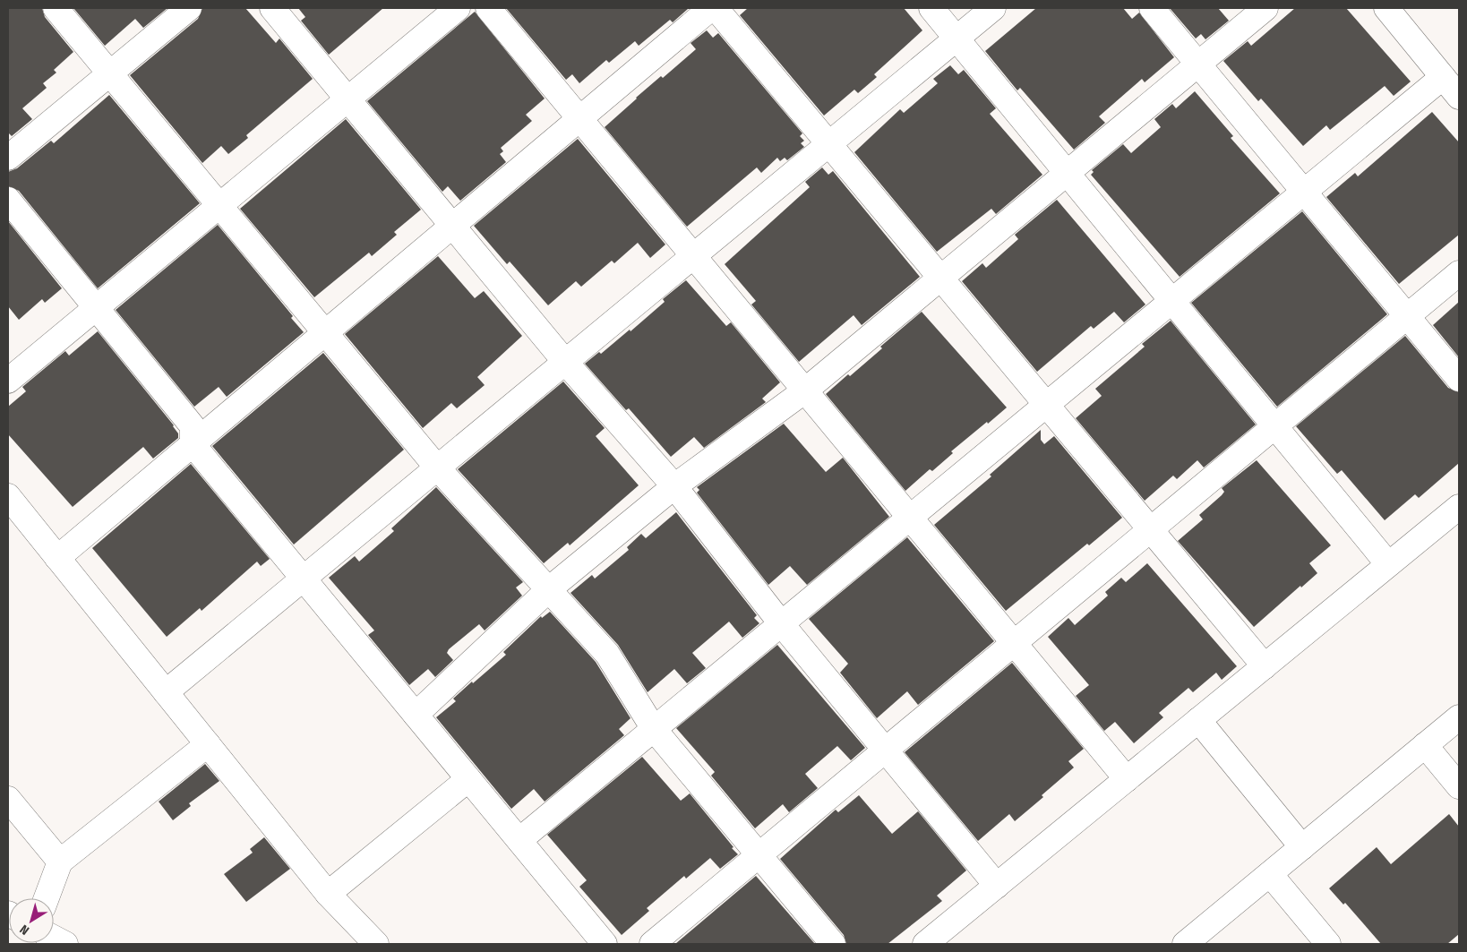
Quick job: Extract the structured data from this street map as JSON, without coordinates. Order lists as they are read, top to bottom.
{
  "north": "bottom left"
}
